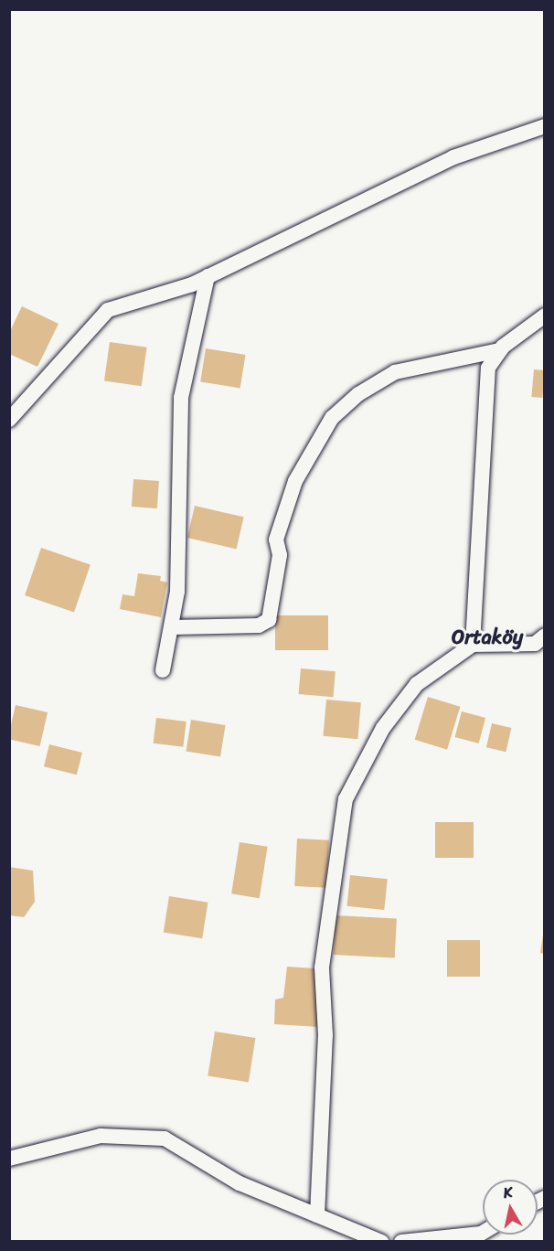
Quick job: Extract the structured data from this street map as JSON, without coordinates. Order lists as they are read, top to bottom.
{
  "districts": ["Ortaköy"],
  "north": "top"
}
